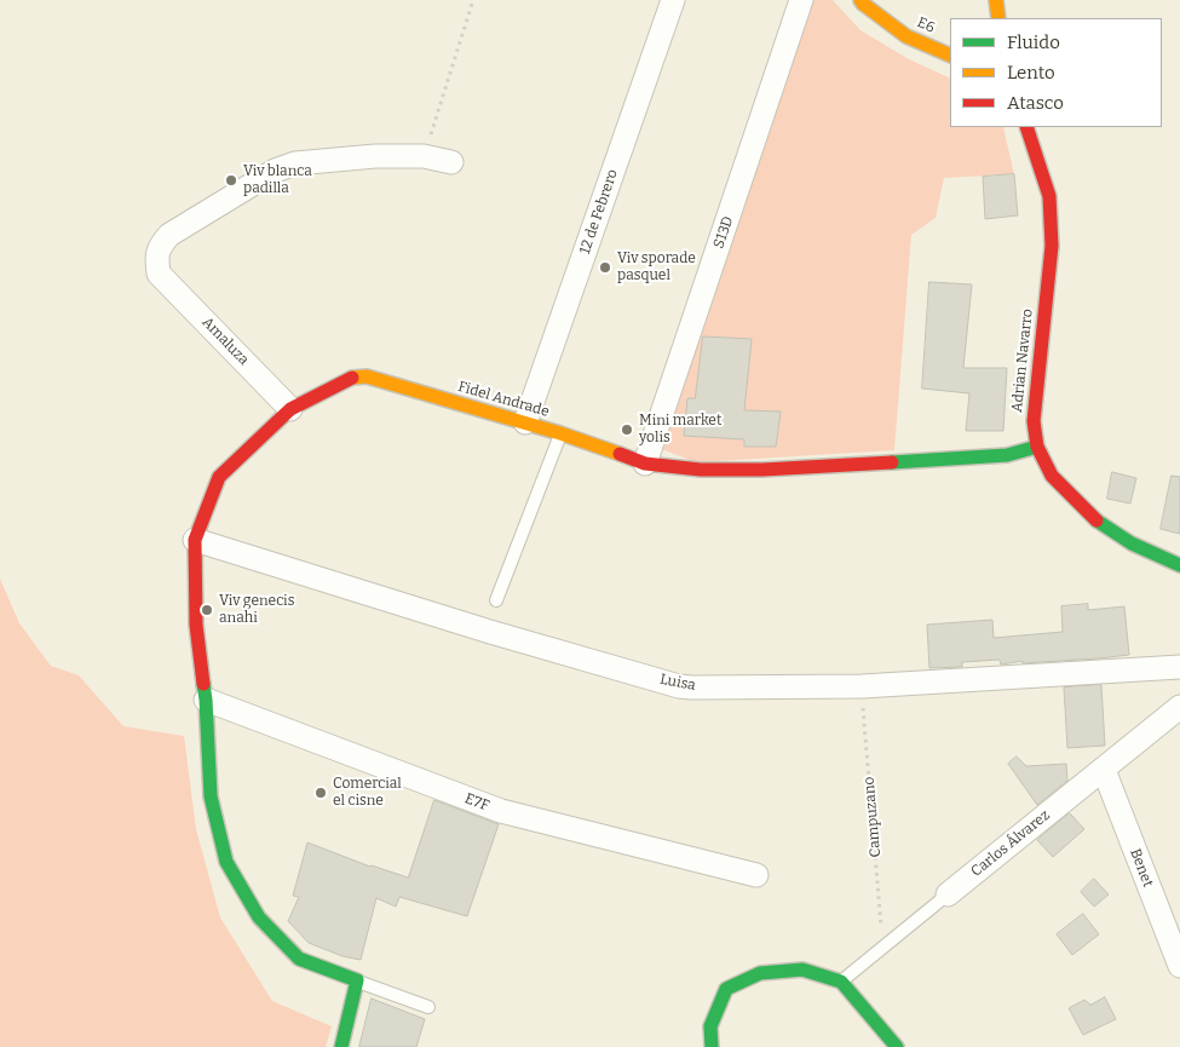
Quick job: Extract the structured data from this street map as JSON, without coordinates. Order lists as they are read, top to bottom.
{
  "streets": {
    "street": [
      "E6",
      "12 de Febrero",
      "S13D",
      "Amaluza",
      "Adrian Navarro",
      "Fidel Andrade",
      "Luisa",
      "E7F",
      "Carlos Álvarez",
      "Benet"
    ],
    "path": ["Campuzano"]
  },
  "crossings": [
    ["12 de Febrero", "Fidel Andrade"],
    ["S13D", "Fidel Andrade"],
    ["Amaluza", "Fidel Andrade"],
    ["Adrian Navarro", "Fidel Andrade"],
    ["Fidel Andrade", "Luisa"],
    ["Fidel Andrade", "E7F"],
    ["Luisa", "Campuzano"],
    ["Campuzano", "Carlos Álvarez"],
    ["Carlos Álvarez", "Benet"]
  ],
  "places": [
    "Viv blanca padilla",
    "Viv sporade pasquel",
    "Mini market yolis",
    "Viv genecis anahi",
    "Comercial el cisne"
  ],
  "legend": ["Fluido", "Lento", "Atasco"]
}
